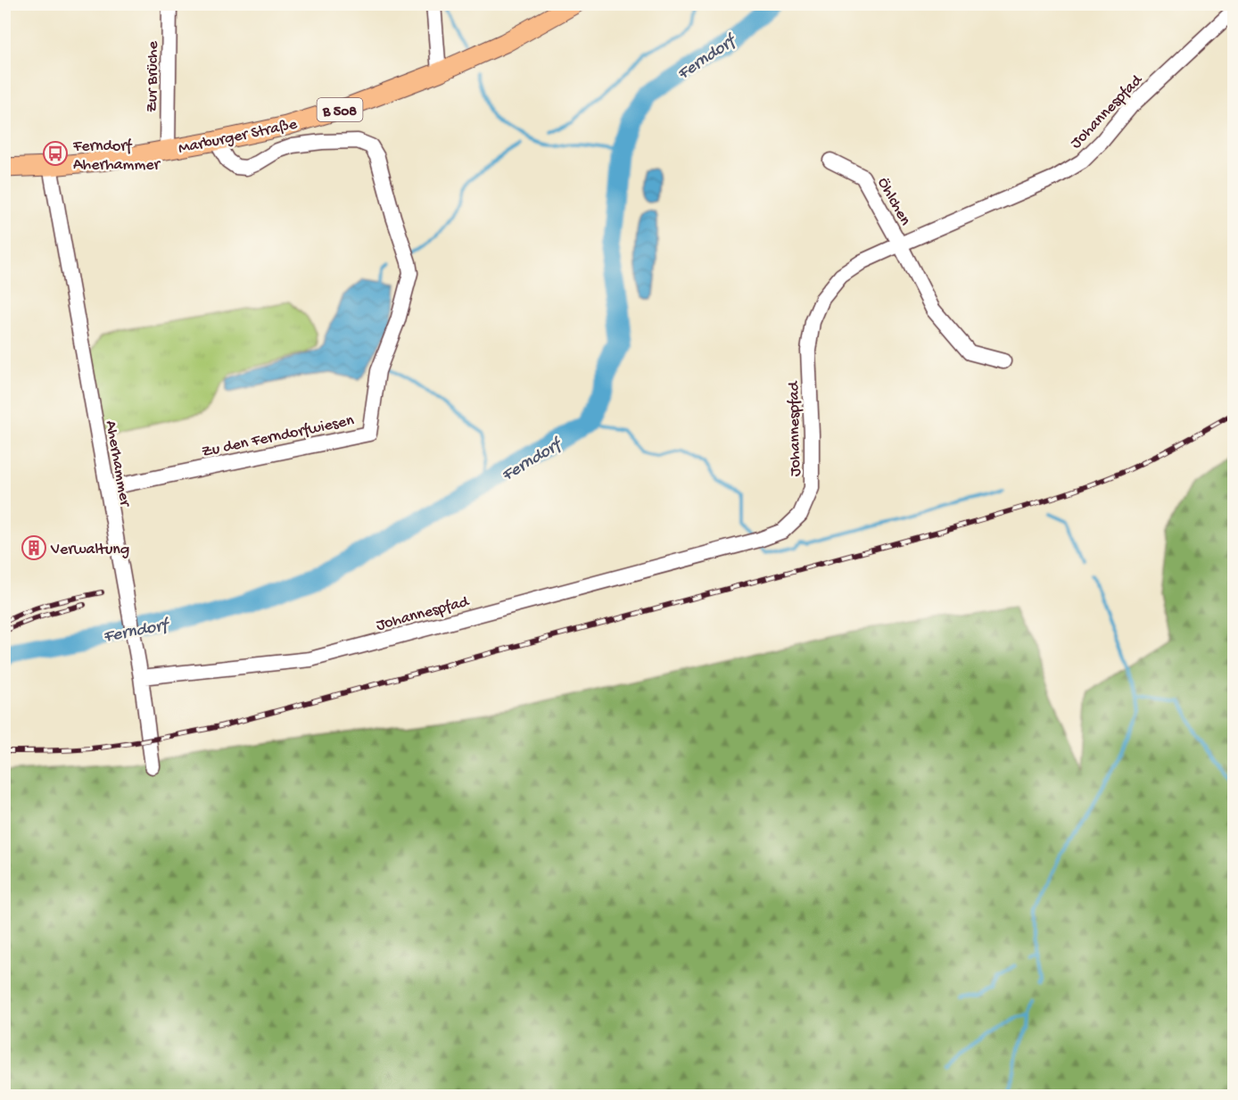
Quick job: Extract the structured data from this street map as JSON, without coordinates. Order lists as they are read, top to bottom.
{
  "streets": {
    "main road": ["B 508", "Marburger Straße"],
    "street": [
      "Zur Brüche",
      "Johannespfad",
      "Öhlchen",
      "Zu den Ferndorfwiesen",
      "Aherhammer"
    ]
  },
  "crossings": [
    ["Zur Brüche", "Marburger Straße"],
    ["Johannespfad", "Öhlchen"],
    ["Johannespfad", "Aherhammer"],
    ["Marburger Straße", "Zu den Ferndorfwiesen"],
    ["Marburger Straße", "Aherhammer"],
    ["Zu den Ferndorfwiesen", "Aherhammer"]
  ],
  "water": ["Ferndorf"],
  "places": {
    "bus stop": ["Ferndorf Aherhammer"],
    "building": ["Verwaltung"]
  }
}
